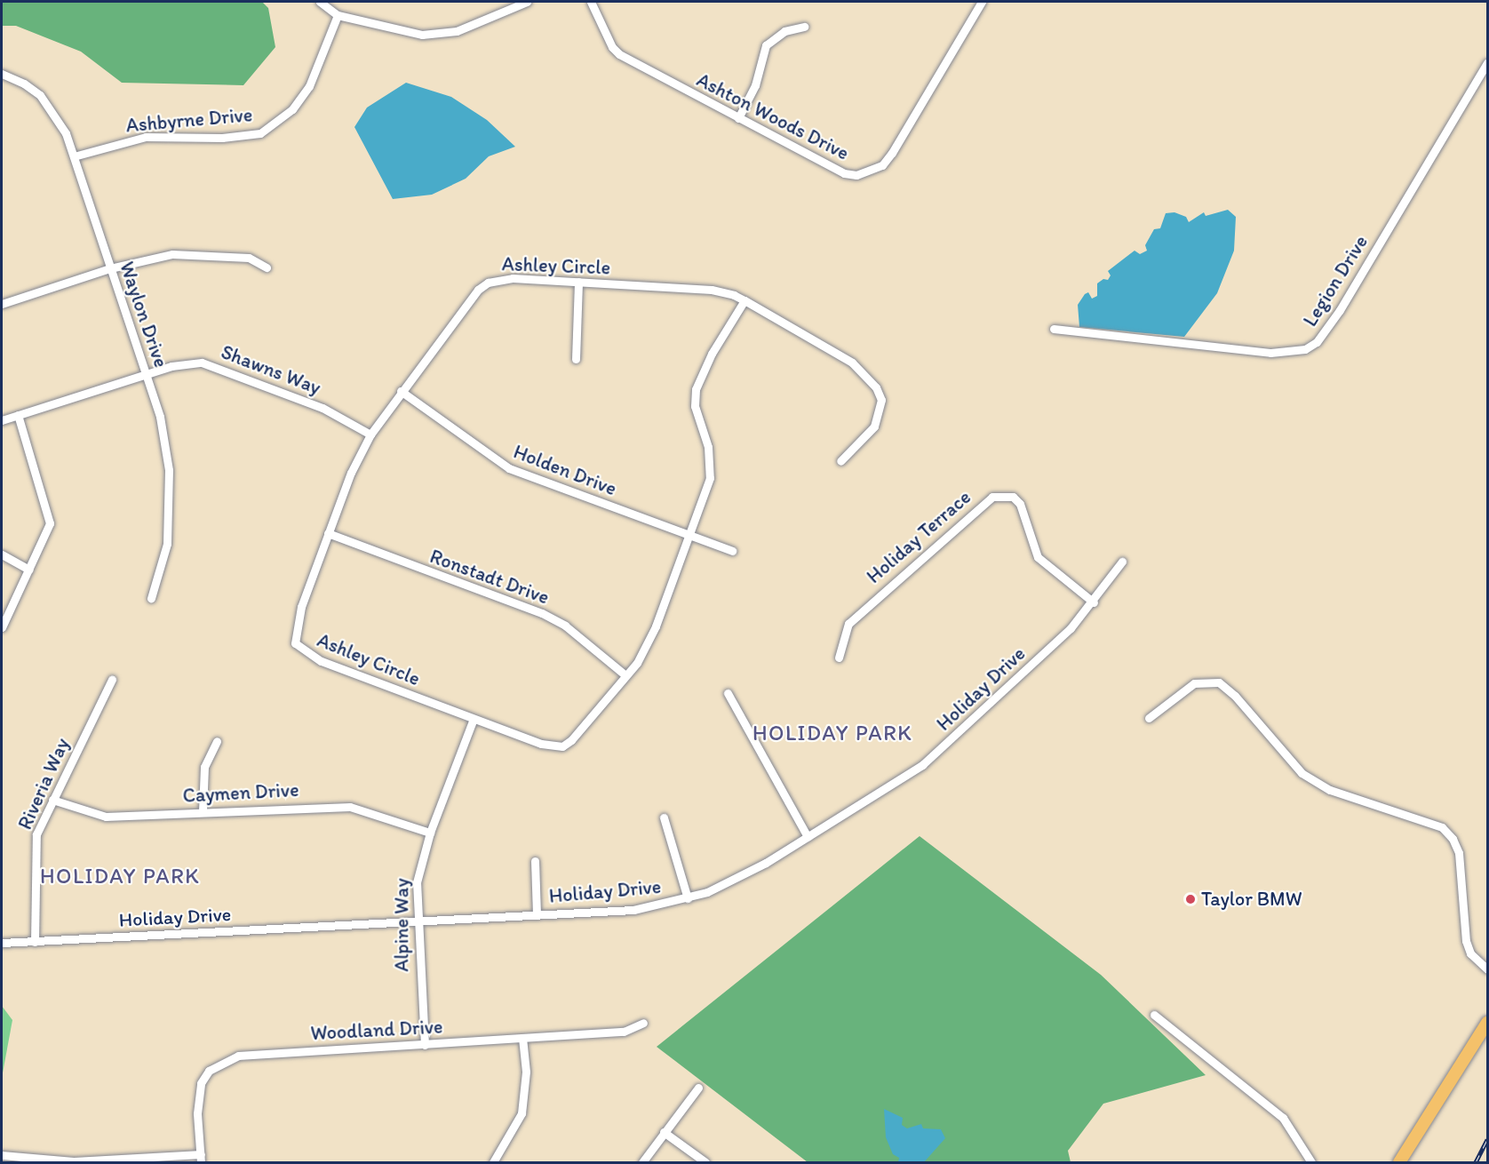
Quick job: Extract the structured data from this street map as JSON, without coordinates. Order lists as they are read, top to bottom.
{
  "streets": {
    "street": [
      "Ashton Woods Drive",
      "Ashbyrne Drive",
      "Ashley Circle",
      "Legion Drive",
      "Waylon Drive",
      "Shawns Way",
      "Holden Drive",
      "Holiday Terrace",
      "Ronstadt Drive",
      "Holiday Drive",
      "Riveria Way",
      "Caymen Drive",
      "Alpine Way",
      "Woodland Drive"
    ]
  },
  "crossings": [
    ["Ashbyrne Drive", "Waylon Drive"],
    ["Ashley Circle", "Shawns Way"],
    ["Ashley Circle", "Holden Drive"],
    ["Ashley Circle", "Ronstadt Drive"],
    ["Ashley Circle", "Alpine Way"],
    ["Waylon Drive", "Shawns Way"],
    ["Holiday Terrace", "Holiday Drive"],
    ["Holiday Drive", "Riveria Way"],
    ["Holiday Drive", "Alpine Way"],
    ["Riveria Way", "Caymen Drive"],
    ["Caymen Drive", "Alpine Way"],
    ["Alpine Way", "Woodland Drive"]
  ],
  "districts": ["HOLIDAY PARK", "HOLIDAY PARK"],
  "places": ["Taylor BMW"]
}
